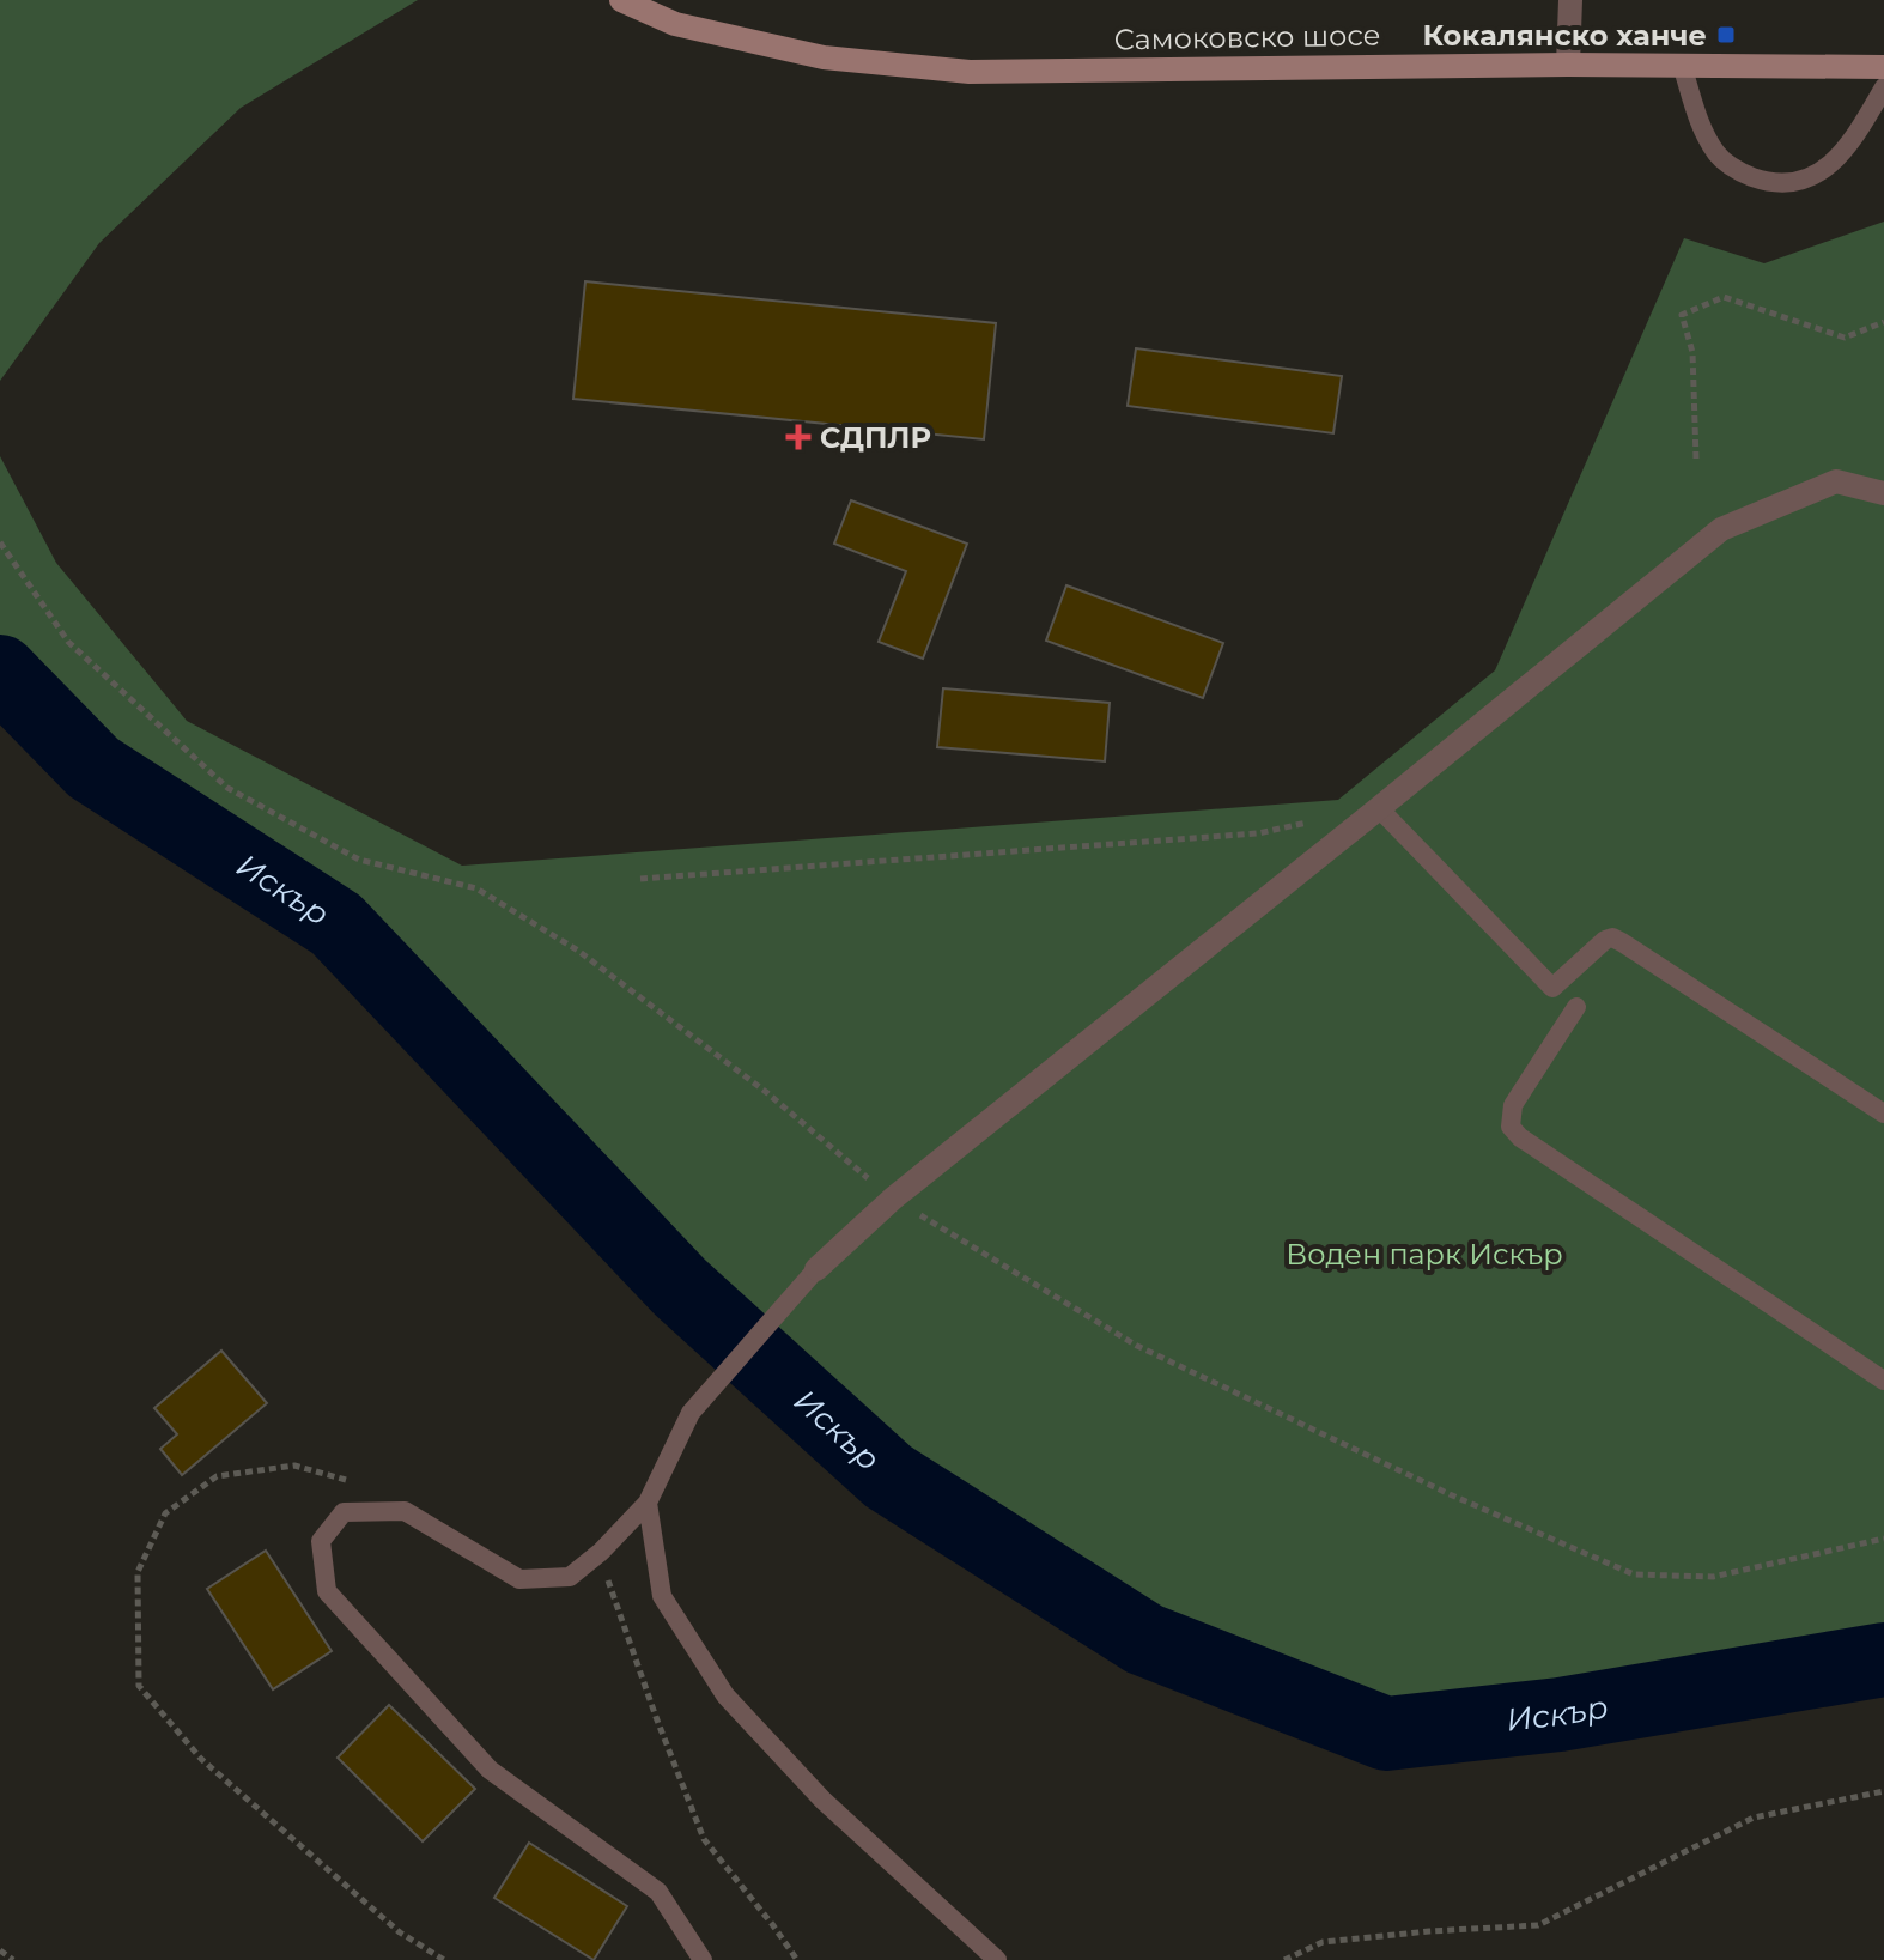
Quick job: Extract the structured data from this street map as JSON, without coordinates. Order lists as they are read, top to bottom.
{
  "streets": {
    "main road": ["Самоковско шосе"]
  },
  "water": ["Искър"],
  "parks": ["Воден парк Искър"],
  "places": {
    "transit": ["Кокалянско ханче"],
    "health": ["СДПЛР"]
  }
}
